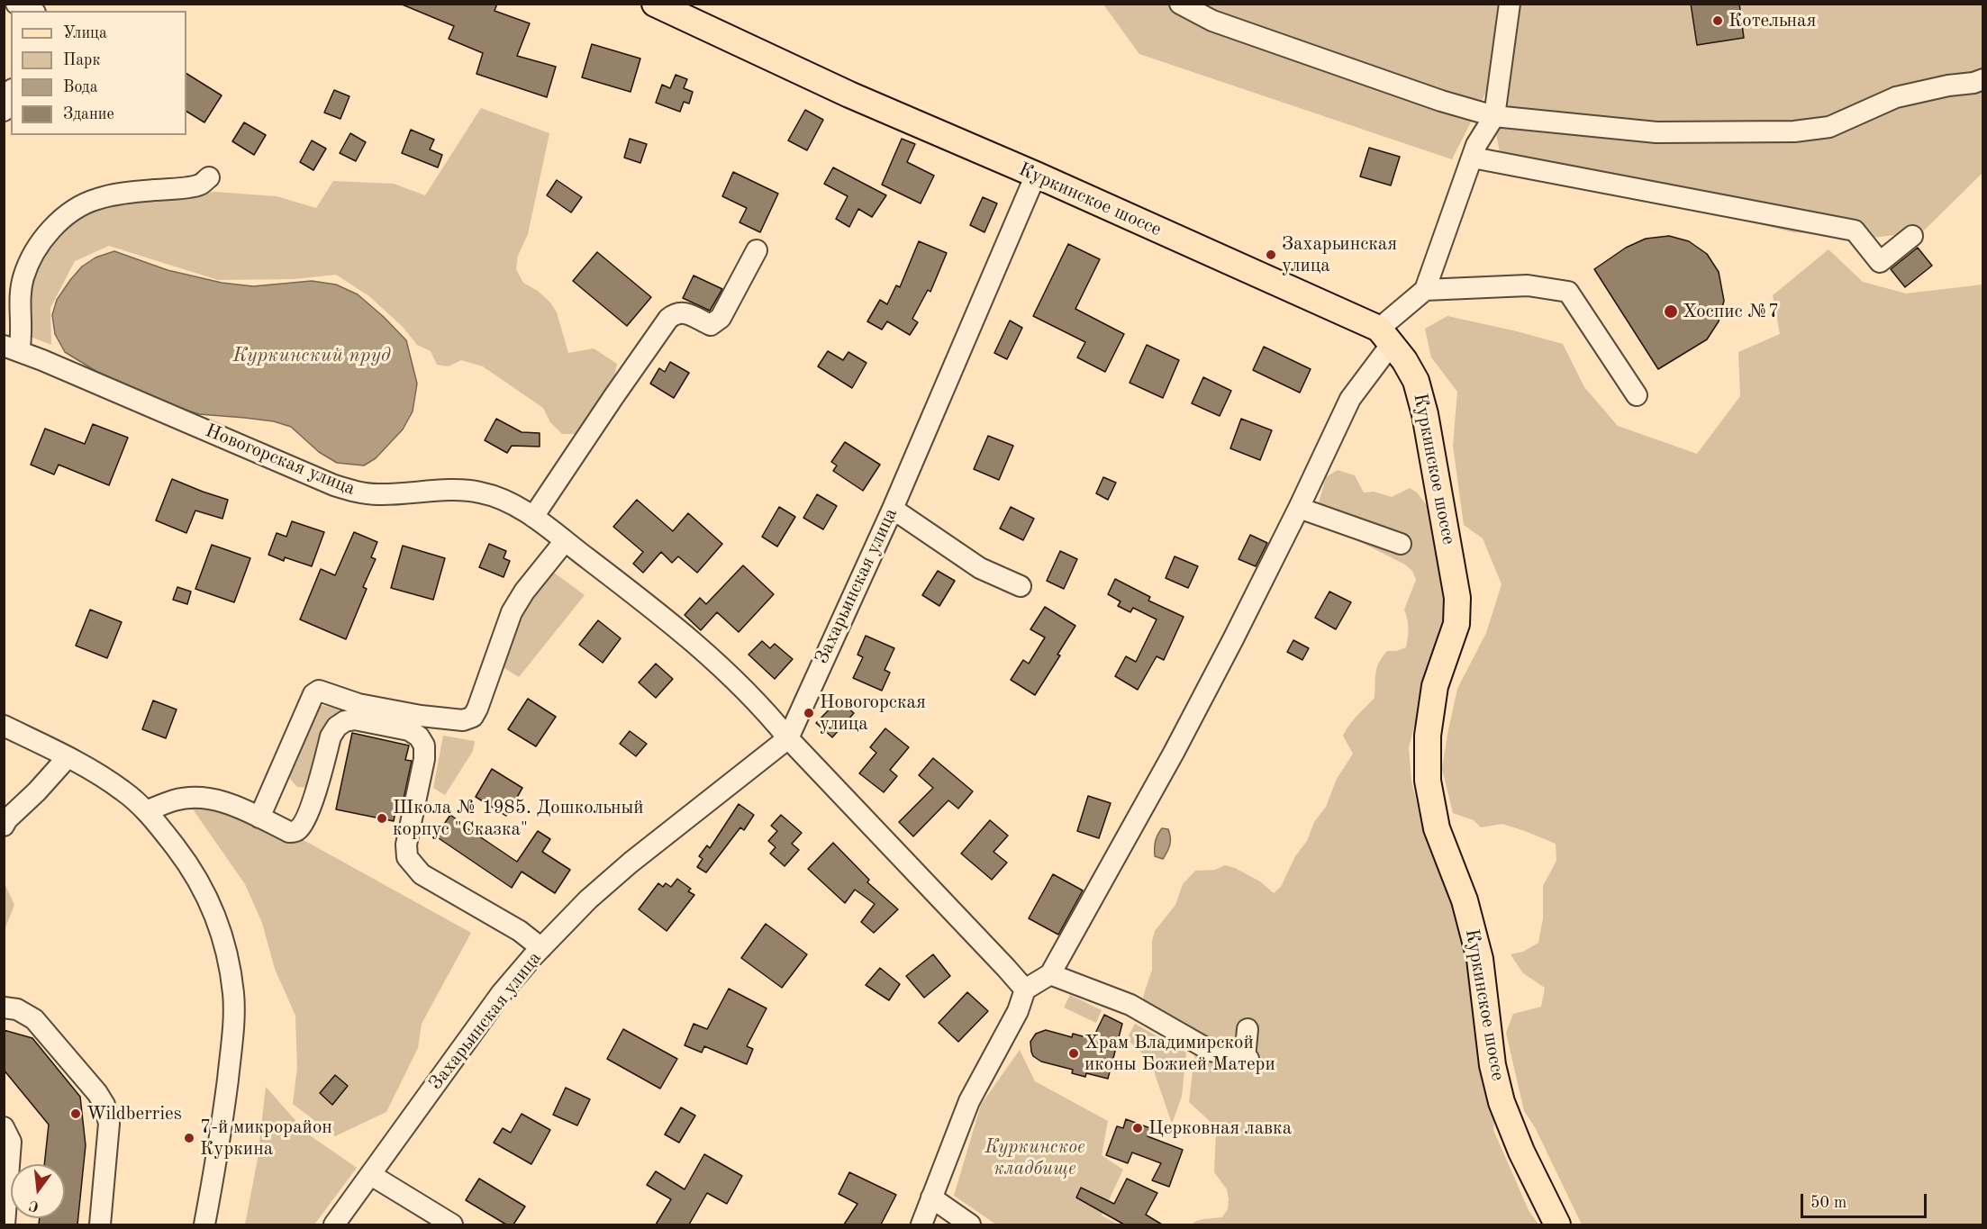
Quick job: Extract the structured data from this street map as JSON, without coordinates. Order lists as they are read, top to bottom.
{
  "streets": {
    "main road": ["Куркинское шоссе"],
    "street": ["Новогорская улица", "Захарьинская улица"]
  },
  "crossings": [
    ["Куркинское шоссе", "Захарьинская улица"],
    ["Новогорская улица", "Захарьинская улица"]
  ],
  "water": ["Куркинский пруд"],
  "parks": ["Куркинское кладбище"],
  "places": [
    "Котельная",
    "Захарьинская улица",
    "Хоспис №7",
    "Новогорская улица",
    "Школа № 1985. Дошкольный корпус \"Сказка\"",
    "Храм Владимирской иконы Божией Матери",
    "Wildberries",
    "Церковная лавка",
    "7-й микрорайон Куркина"
  ],
  "legend": [
    "Улица",
    "Парк",
    "Вода",
    "Здание"
  ],
  "scale_bar": "50 m",
  "north": "bottom"
}
